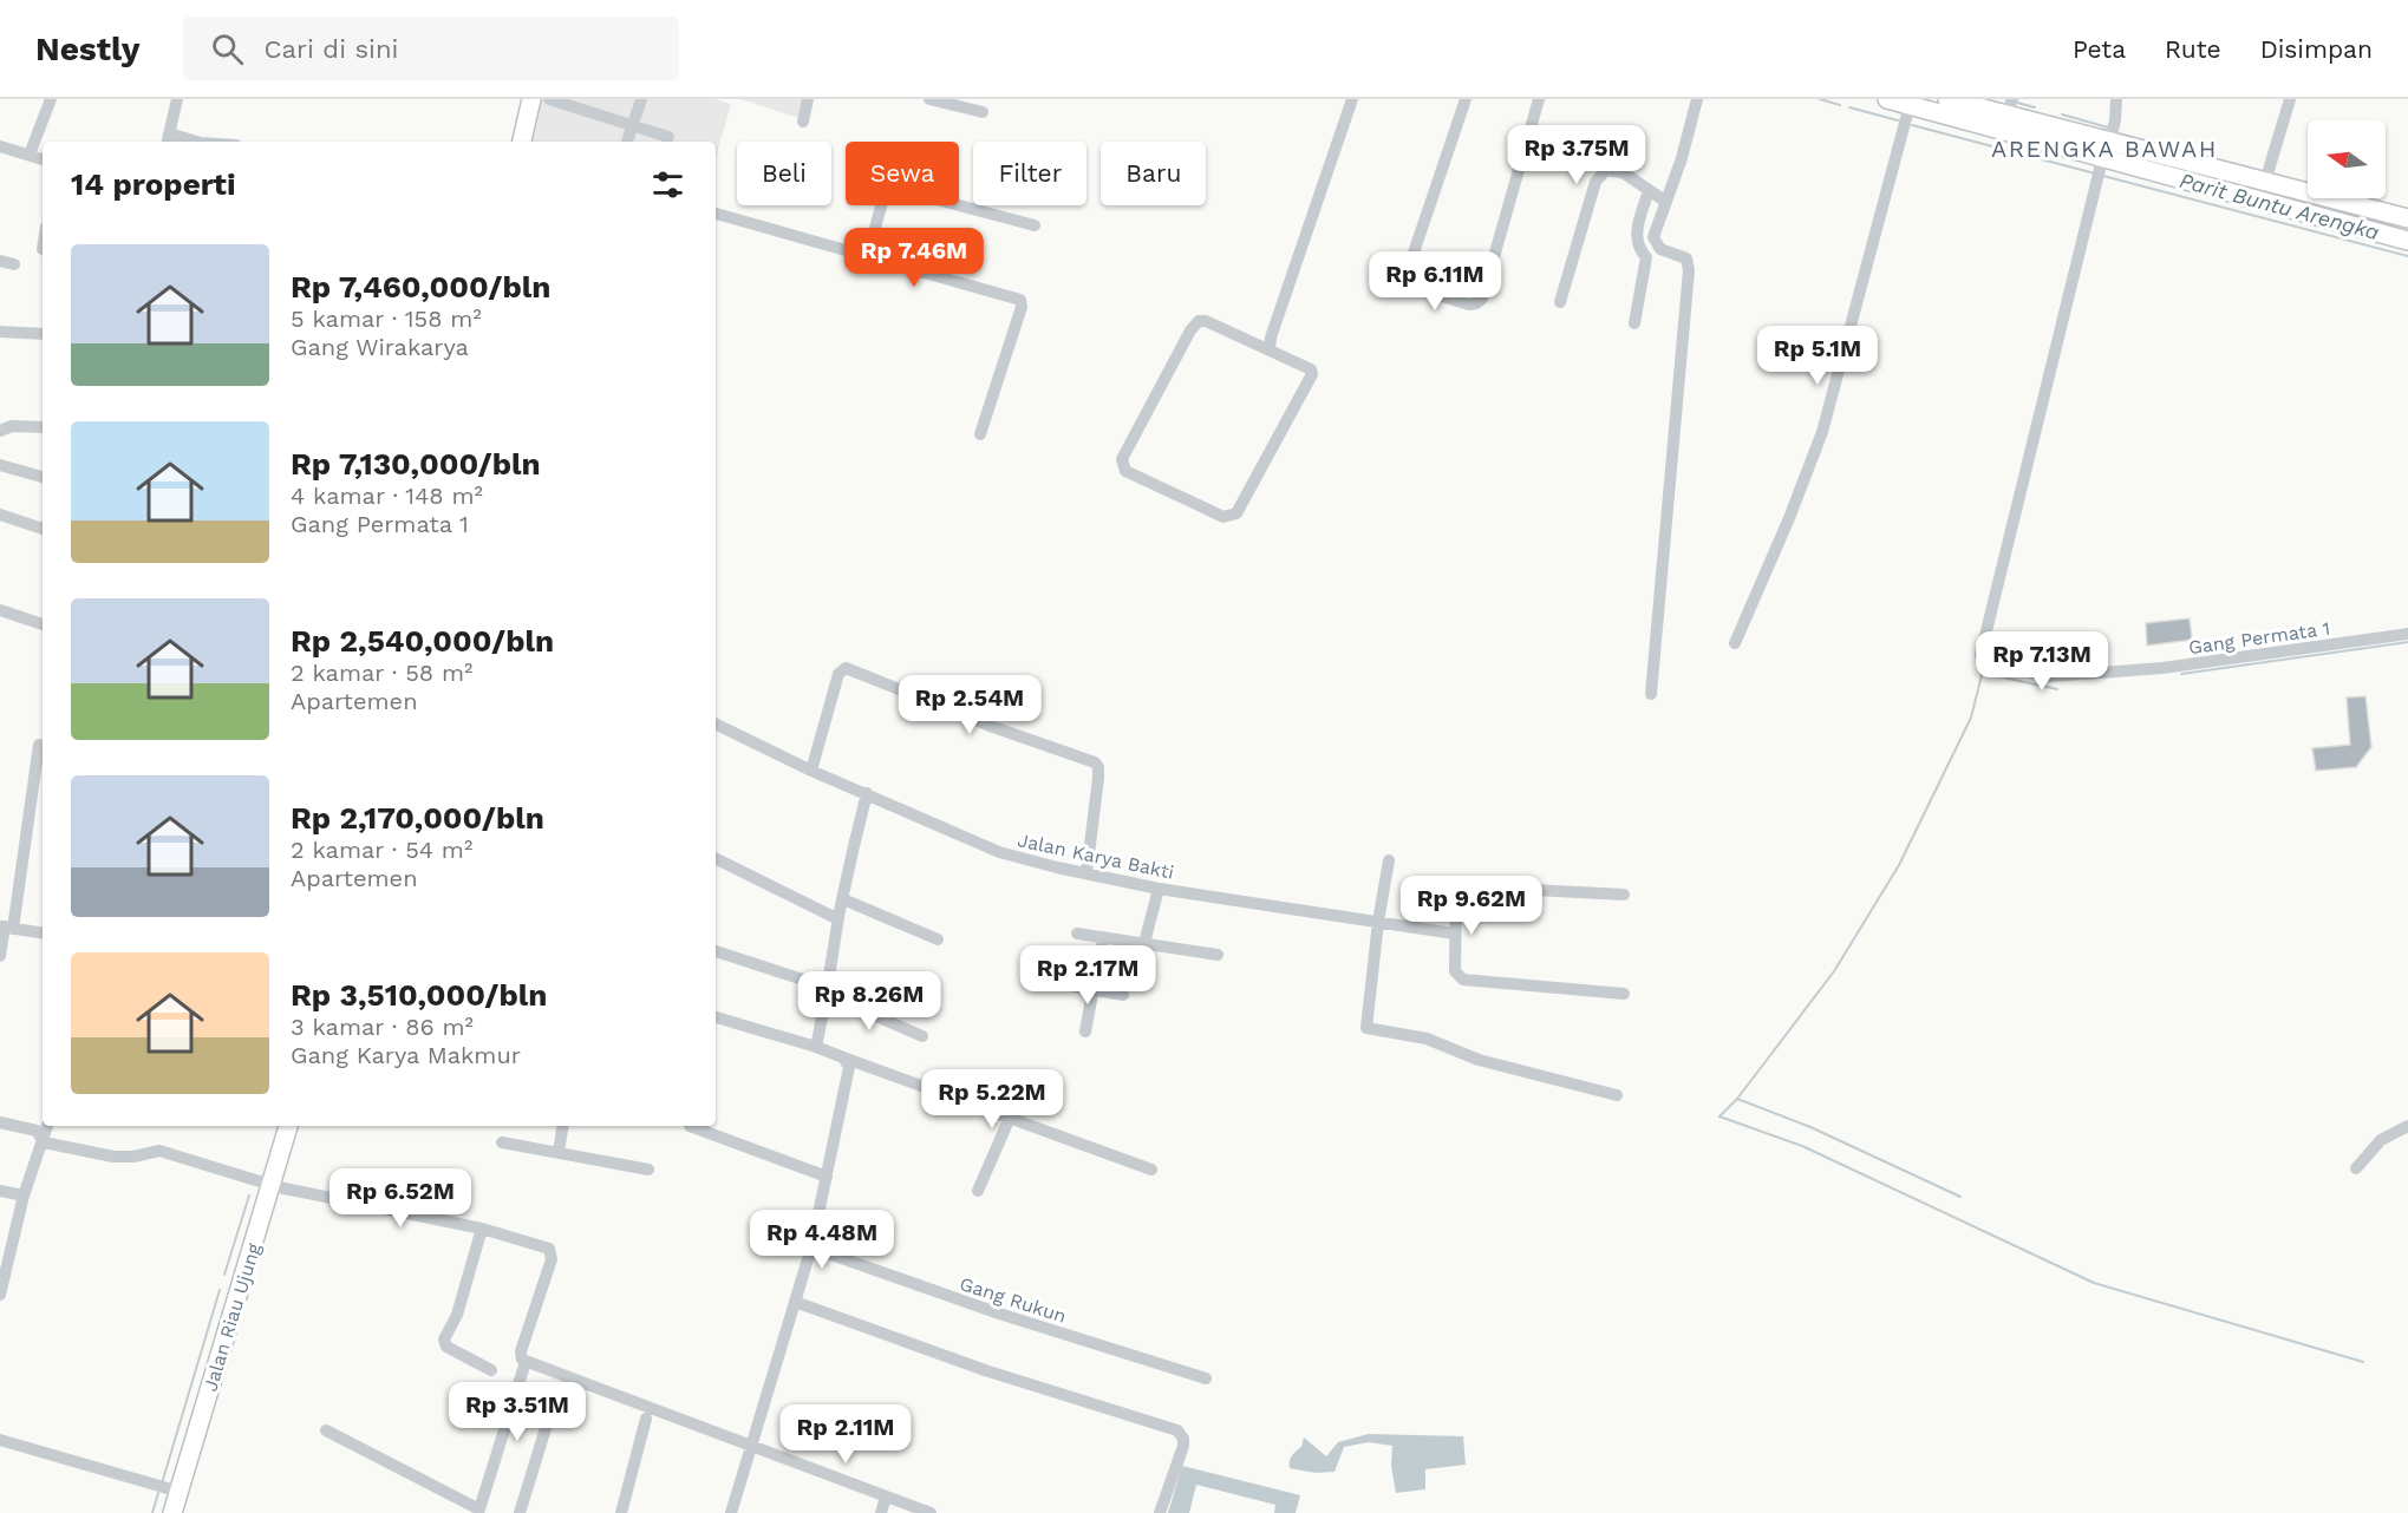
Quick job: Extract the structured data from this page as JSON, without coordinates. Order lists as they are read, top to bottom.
{
  "streets": {
    "main road": ["Jalan Riau Ujung"],
    "street": ["Gang Permata 1", "Jalan Karya Bakti", "Gang Rukun"]
  },
  "districts": ["ARENGKA BAWAH"],
  "water": ["Parit Buntu Arengka"],
  "north": "left",
  "page": {
    "header": "Nestly",
    "search": "Cari di sini",
    "nav": ["Peta", "Rute", "Disimpan"],
    "price": [
      "Rp 3.75M",
      "Rp 7.46M",
      "Rp 6.11M",
      "Rp 5.1M",
      "Rp 7.13M",
      "Rp 2.54M",
      "Rp 9.62M",
      "Rp 2.17M",
      "Rp 8.26M",
      "Rp 5.22M",
      "Rp 6.52M",
      "Rp 4.48M",
      "Rp 3.51M",
      "Rp 2.11M"
    ],
    "chip": [
      "Beli",
      "Sewa",
      "Filter",
      "Baru"
    ],
    "heading": "14 properti",
    "list": [
      {
        "name": "Rp 7,460,000/bln",
        "note": "5 kamar · 158 m² · Gang Wirakarya"
      },
      {
        "name": "Rp 7,130,000/bln",
        "note": "4 kamar · 148 m² · Gang Permata 1"
      },
      {
        "name": "Rp 2,540,000/bln",
        "note": "2 kamar · 58 m² · Apartemen"
      },
      {
        "name": "Rp 2,170,000/bln",
        "note": "2 kamar · 54 m² · Apartemen"
      },
      {
        "name": "Rp 3,510,000/bln",
        "note": "3 kamar · 86 m² · Gang Karya Makmur"
      }
    ]
  }
}
